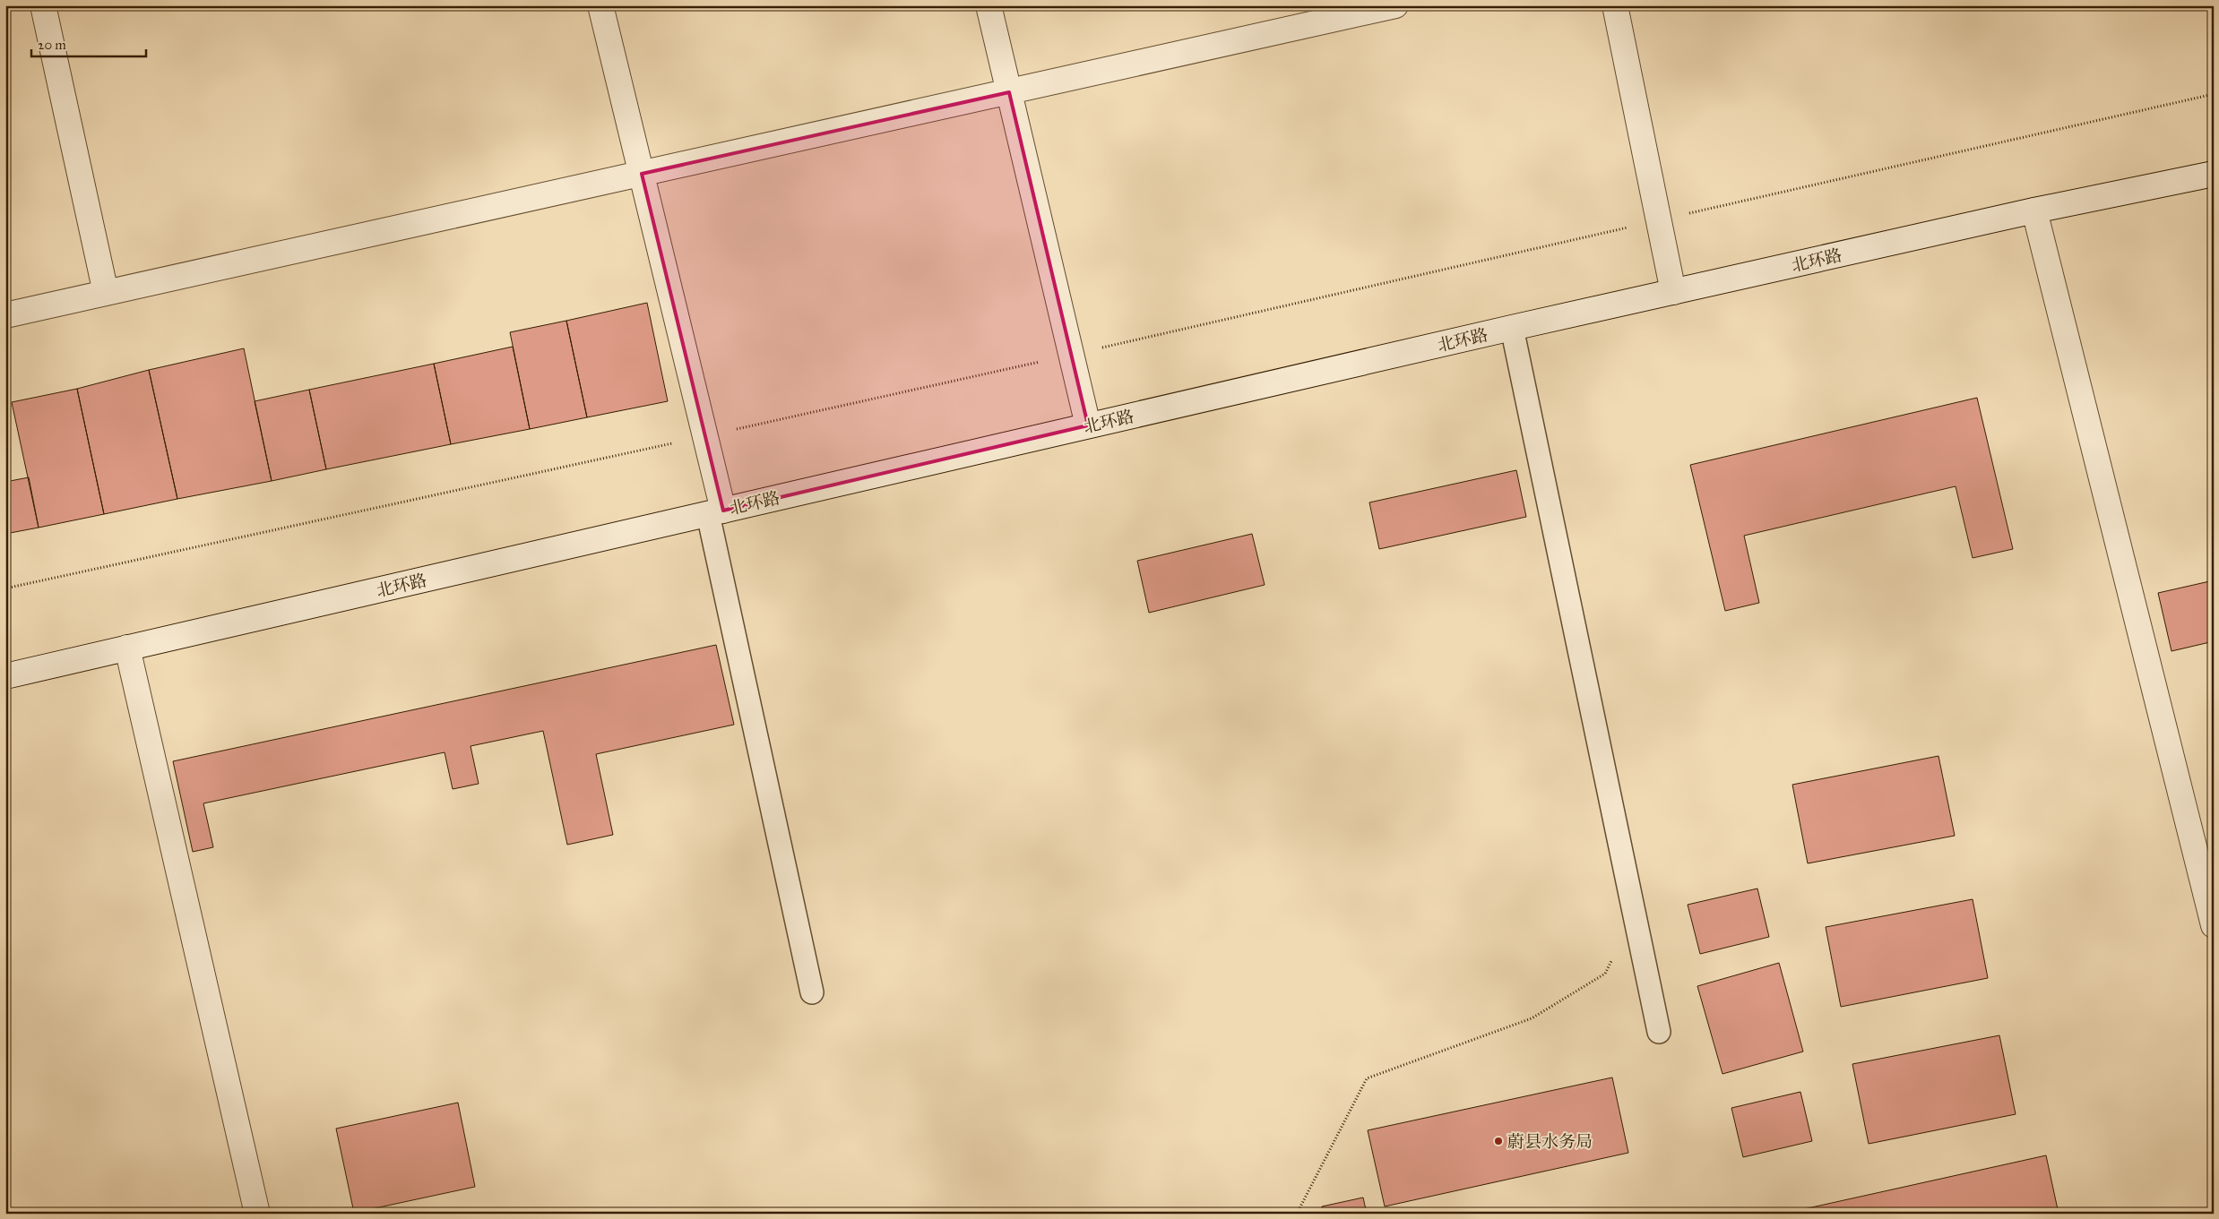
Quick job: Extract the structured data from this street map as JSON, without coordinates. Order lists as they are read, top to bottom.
{
  "streets": {
    "street": ["北环路"]
  },
  "places": ["蔚县水务局"],
  "scale_bar": "20 m"
}
